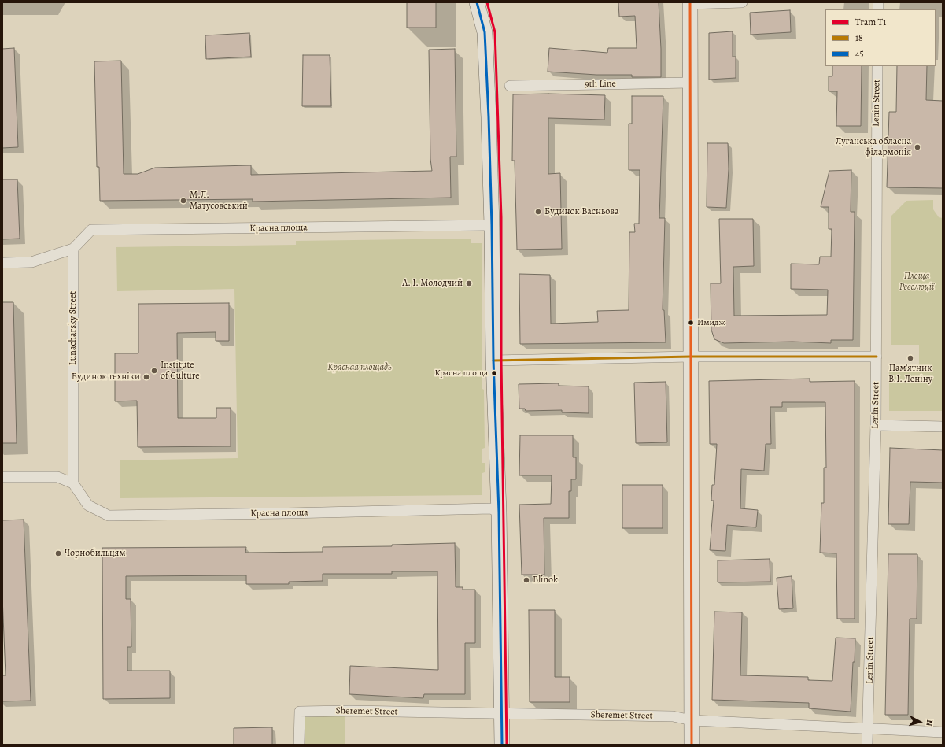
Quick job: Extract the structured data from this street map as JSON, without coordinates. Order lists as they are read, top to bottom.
{
  "streets": {
    "street": [
      "9th Line",
      "Lenin Street",
      "Красна площа",
      "Lunacharsky Street",
      "Sheremet Street"
    ]
  },
  "crossings": [
    ["Lenin Street", "Sheremet Street"],
    ["Красна площа", "Lunacharsky Street"]
  ],
  "parks": ["Площа Революції", "Красная площадь"],
  "places": [
    "Луганська обласна філармонія",
    "М.Л. Матусовський",
    "Будинок Васньова",
    "А. І. Молодчий",
    "Имидж",
    "Пам’ятник В.І. Леніну",
    "Institute of Culture",
    "Красна площа",
    "Будинок техніки",
    "Чорнобильцям",
    "Blinok"
  ],
  "lines": ["tram line T1", "transit line 45", "transit line 18"],
  "legend": ["Tram T1", "18", "45"],
  "north": "right"
}
